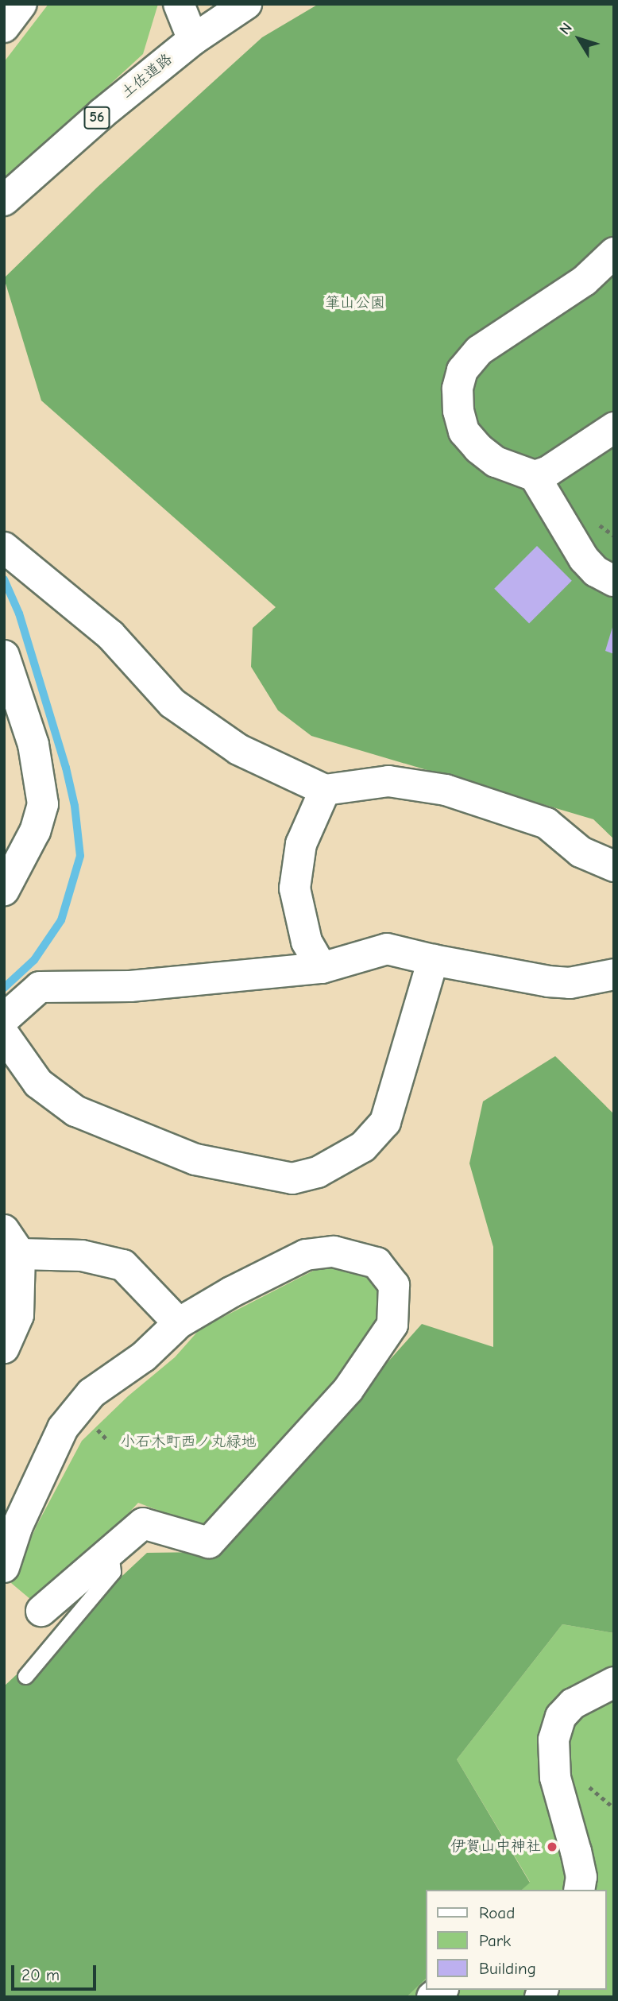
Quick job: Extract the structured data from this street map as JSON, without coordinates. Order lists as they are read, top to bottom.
{
  "streets": {
    "main road": ["土佐道路", "56"]
  },
  "parks": ["筆山公園", "小石木町西ノ丸緑地"],
  "places": ["伊賀山中神社"],
  "legend": ["Road", "Park", "Building"],
  "scale_bar": "20 m",
  "north": "top left"
}
